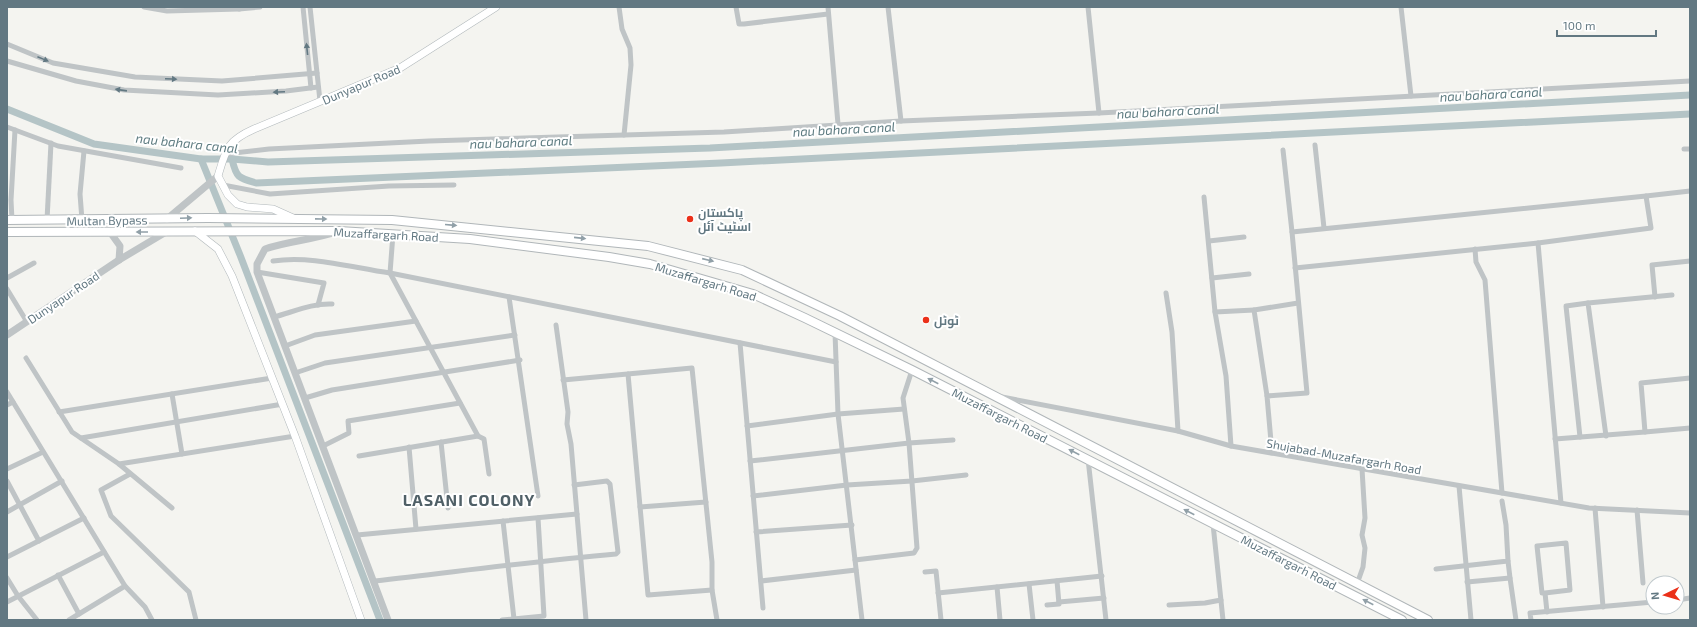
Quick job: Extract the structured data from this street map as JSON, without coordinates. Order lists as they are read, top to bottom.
{
  "streets": {
    "main road": ["Dunyapur Road", "Multan Bypass", "Muzaffargarh Road"],
    "street": ["Shujabad-Muzafargarh Road"]
  },
  "crossings": [
    ["Dunyapur Road", "Muzaffargarh Road"],
    ["Multan Bypass", "Muzaffargarh Road"],
    ["Muzaffargarh Road", "Shujabad-Muzafargarh Road"]
  ],
  "districts": ["LASANI COLONY"],
  "water": ["nau bahara canal"],
  "places": ["پاکستان اسٹیٹ آئل", "ٹوٹل"],
  "scale_bar": "100 m",
  "north": "left"
}
